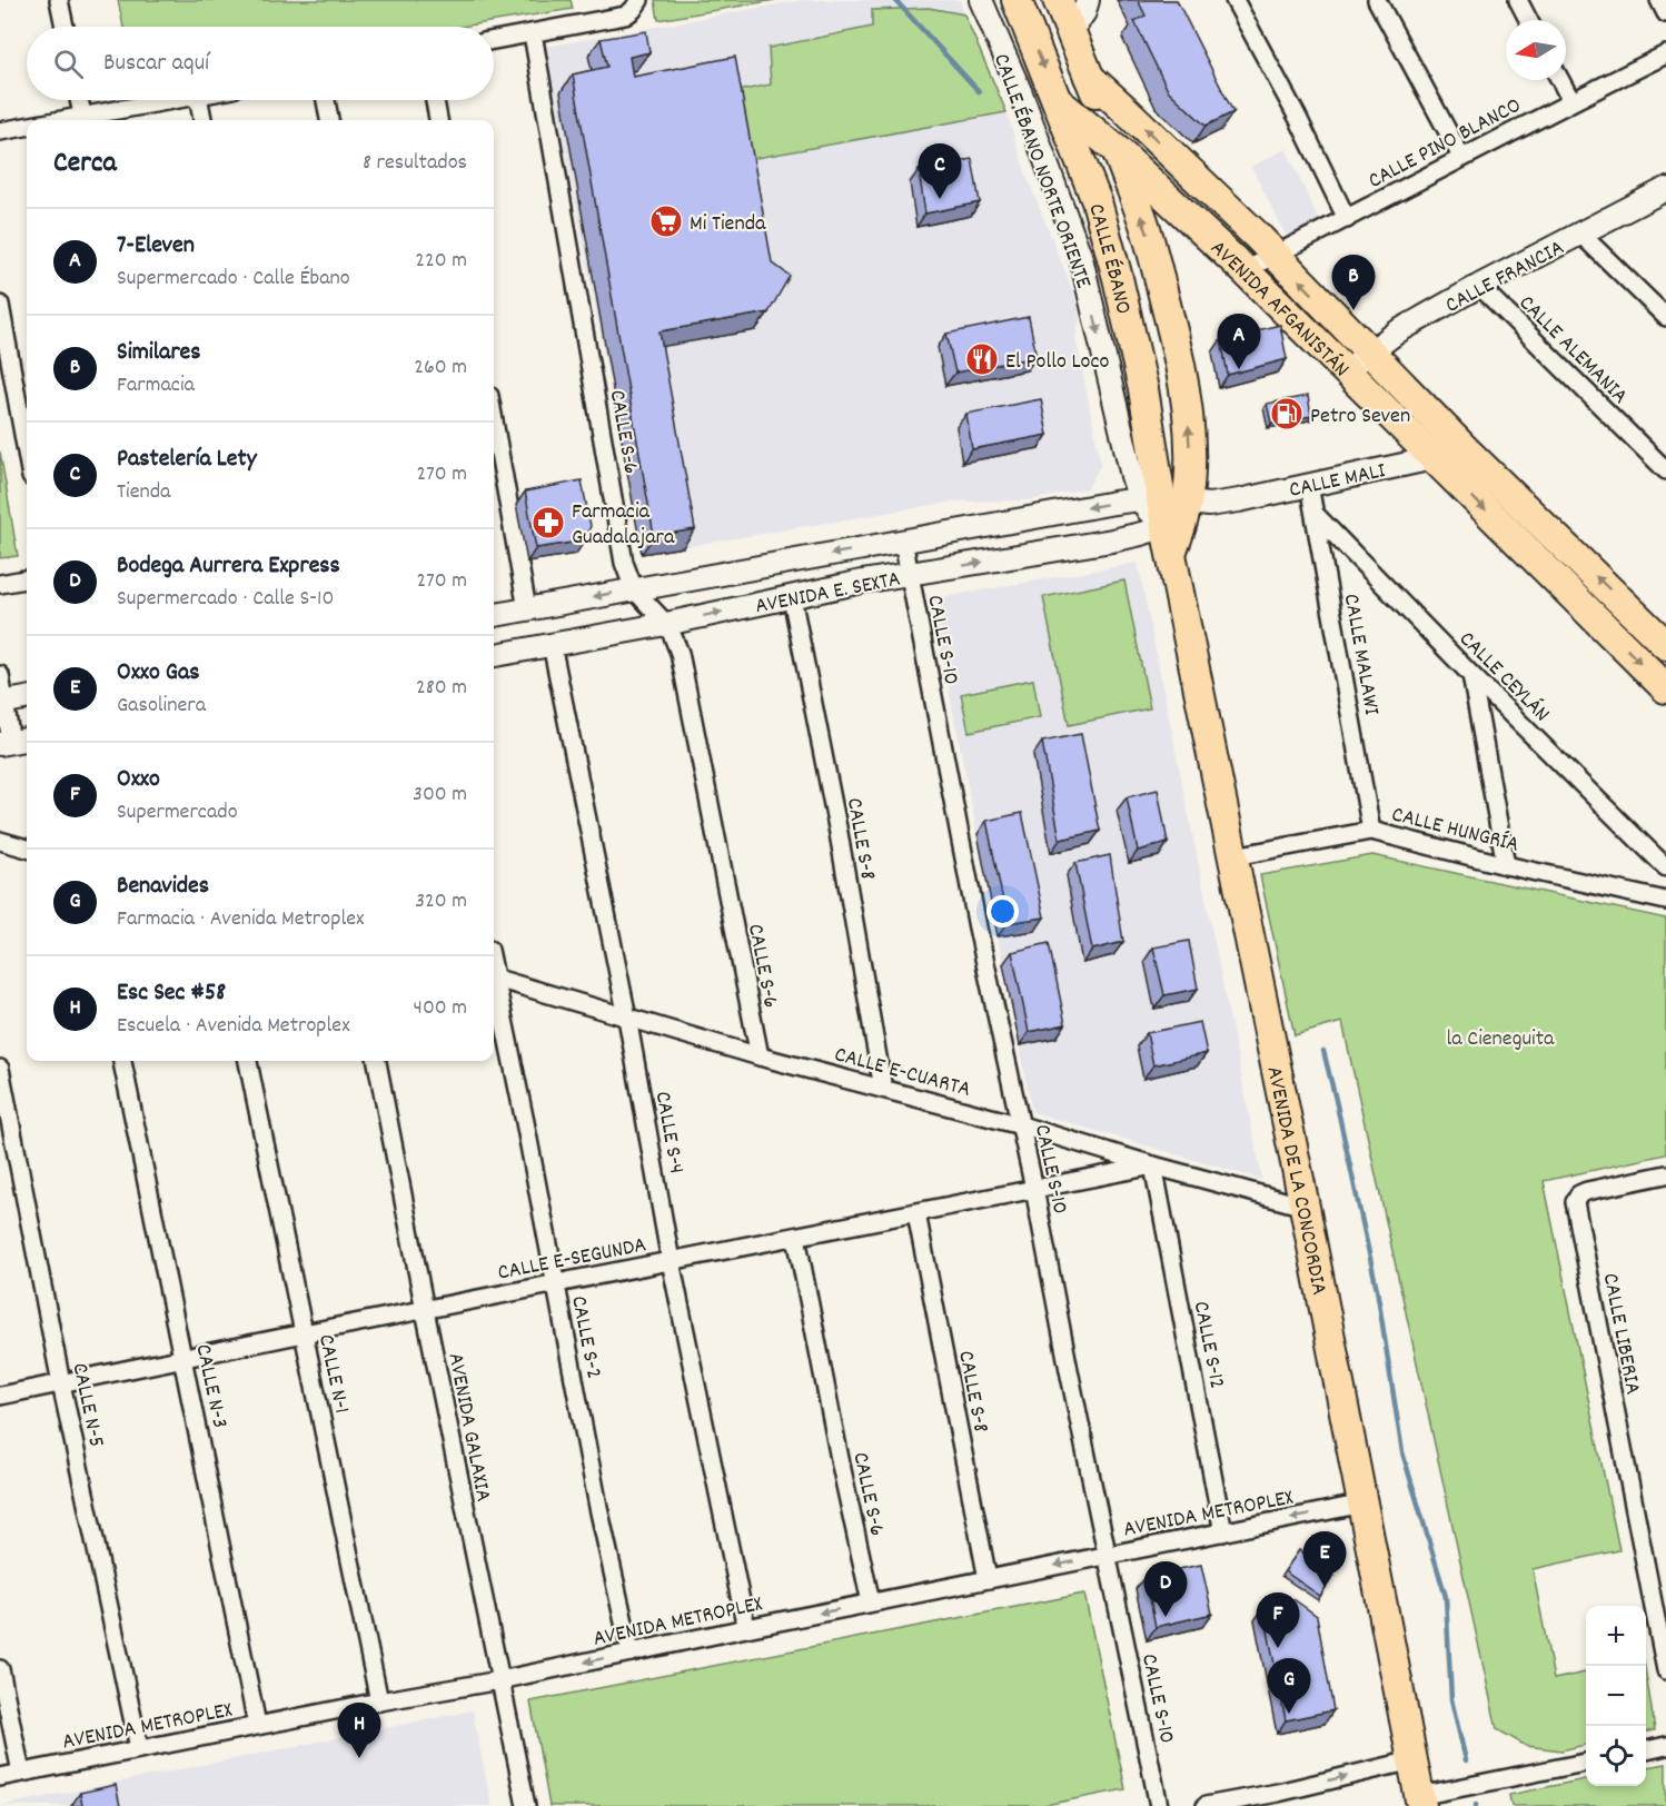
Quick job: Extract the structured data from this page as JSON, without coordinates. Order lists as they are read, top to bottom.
{
  "streets": {
    "main road": ["CALLE ÉBANO", "AVENIDA AFGANISTÁN", "AVENIDA DE LA CONCORDIA"],
    "street": [
      "CALLE PINO BLANCO",
      "CALLE ÉBANO NORTE ORIENTE",
      "CALLE FRANCIA",
      "CALLE ALEMANIA",
      "CALLE S-6",
      "CALLE MALI",
      "AVENIDA E. SEXTA",
      "CALLE S-10",
      "CALLE MALAWI",
      "CALLE CEYLÁN",
      "CALLE HUNGRÍA",
      "CALLE S-8",
      "CALLE E-CUARTA",
      "CALLE S-4",
      "CALLE E-SEGUNDA",
      "CALLE LIBERIA",
      "CALLE S-2",
      "CALLE S-12",
      "CALLE N-1",
      "CALLE N-3",
      "CALLE N-5",
      "AVENIDA GALAXIA",
      "AVENIDA METROPLEX"
    ]
  },
  "crossings": [
    ["CALLE PINO BLANCO", "AVENIDA AFGANISTÁN"],
    ["CALLE ÉBANO NORTE ORIENTE", "CALLE ÉBANO"],
    ["CALLE ÉBANO NORTE ORIENTE", "CALLE MALI"],
    ["CALLE ÉBANO NORTE ORIENTE", "AVENIDA E. SEXTA"],
    ["CALLE ÉBANO NORTE ORIENTE", "AVENIDA DE LA CONCORDIA"],
    ["CALLE ÉBANO", "AVENIDA AFGANISTÁN"],
    ["CALLE ÉBANO", "CALLE MALI"],
    ["CALLE ÉBANO", "AVENIDA E. SEXTA"],
    ["CALLE ÉBANO", "AVENIDA DE LA CONCORDIA"],
    ["CALLE FRANCIA", "AVENIDA AFGANISTÁN"],
    ["CALLE FRANCIA", "CALLE ALEMANIA"],
    ["AVENIDA AFGANISTÁN", "CALLE MALI"],
    ["CALLE S-6", "AVENIDA E. SEXTA"],
    ["CALLE S-6", "CALLE E-CUARTA"],
    ["CALLE S-6", "CALLE E-SEGUNDA"],
    ["CALLE S-6", "AVENIDA METROPLEX"],
    ["CALLE MALI", "AVENIDA E. SEXTA"],
    ["CALLE MALI", "CALLE MALAWI"],
    ["CALLE MALI", "AVENIDA DE LA CONCORDIA"],
    ["AVENIDA E. SEXTA", "CALLE S-10"],
    ["AVENIDA E. SEXTA", "CALLE S-8"],
    ["AVENIDA E. SEXTA", "CALLE S-4"],
    ["AVENIDA E. SEXTA", "AVENIDA DE LA CONCORDIA"],
    ["CALLE S-10", "CALLE E-CUARTA"],
    ["CALLE S-10", "CALLE E-SEGUNDA"],
    ["CALLE S-10", "AVENIDA METROPLEX"],
    ["CALLE MALAWI", "CALLE CEYLÁN"],
    ["CALLE MALAWI", "CALLE HUNGRÍA"],
    ["CALLE HUNGRÍA", "AVENIDA DE LA CONCORDIA"],
    ["CALLE S-8", "CALLE E-CUARTA"],
    ["CALLE S-8", "CALLE E-SEGUNDA"],
    ["CALLE S-8", "AVENIDA METROPLEX"],
    ["CALLE E-CUARTA", "CALLE S-4"],
    ["CALLE E-CUARTA", "AVENIDA DE LA CONCORDIA"],
    ["CALLE E-CUARTA", "CALLE E-SEGUNDA"],
    ["CALLE E-CUARTA", "CALLE S-12"],
    ["CALLE S-4", "CALLE E-SEGUNDA"],
    ["CALLE S-4", "AVENIDA METROPLEX"],
    ["AVENIDA DE LA CONCORDIA", "AVENIDA METROPLEX"],
    ["CALLE E-SEGUNDA", "CALLE S-2"],
    ["CALLE E-SEGUNDA", "CALLE S-12"],
    ["CALLE E-SEGUNDA", "CALLE N-1"],
    ["CALLE E-SEGUNDA", "CALLE N-3"],
    ["CALLE E-SEGUNDA", "CALLE N-5"],
    ["CALLE E-SEGUNDA", "AVENIDA GALAXIA"],
    ["CALLE S-2", "AVENIDA METROPLEX"],
    ["CALLE S-12", "AVENIDA METROPLEX"],
    ["CALLE N-1", "AVENIDA METROPLEX"],
    ["CALLE N-3", "AVENIDA METROPLEX"],
    ["CALLE N-5", "AVENIDA METROPLEX"],
    ["AVENIDA GALAXIA", "AVENIDA METROPLEX"]
  ],
  "one_way": ["CALLE ÉBANO NORTE ORIENTE", "AVENIDA METROPLEX"],
  "parks": ["la Cieneguita"],
  "places": {
    "supermarket": ["Mi Tienda"],
    "restaurant": ["El Pollo Loco"],
    "fuel station": ["Petro Seven"],
    "pharmacy": ["Farmacia Guadalajara"]
  },
  "north": "left",
  "page": {
    "search": "Buscar aquí",
    "heading": ["Cerca", "8 resultados"],
    "pins": [
      "C",
      "B",
      "A",
      "E",
      "D",
      "F",
      "G",
      "H"
    ],
    "list": [
      {
        "mark": "A",
        "name": "7-Eleven",
        "note": "Supermercado · Calle Ébano",
        "value": "220 m"
      },
      {
        "mark": "B",
        "name": "Similares",
        "note": "Farmacia",
        "value": "260 m"
      },
      {
        "mark": "C",
        "name": "Pastelería Lety",
        "note": "Tienda",
        "value": "270 m"
      },
      {
        "mark": "D",
        "name": "Bodega Aurrera Express",
        "note": "Supermercado · Calle S-10",
        "value": "270 m"
      },
      {
        "mark": "E",
        "name": "Oxxo Gas",
        "note": "Gasolinera",
        "value": "280 m"
      },
      {
        "mark": "F",
        "name": "Oxxo",
        "note": "Supermercado",
        "value": "300 m"
      },
      {
        "mark": "G",
        "name": "Benavides",
        "note": "Farmacia · Avenida Metroplex",
        "value": "320 m"
      },
      {
        "mark": "H",
        "name": "Esc Sec #58",
        "note": "Escuela · Avenida Metroplex",
        "value": "400 m"
      }
    ],
    "map_buttons": ["+", "−"]
  }
}
